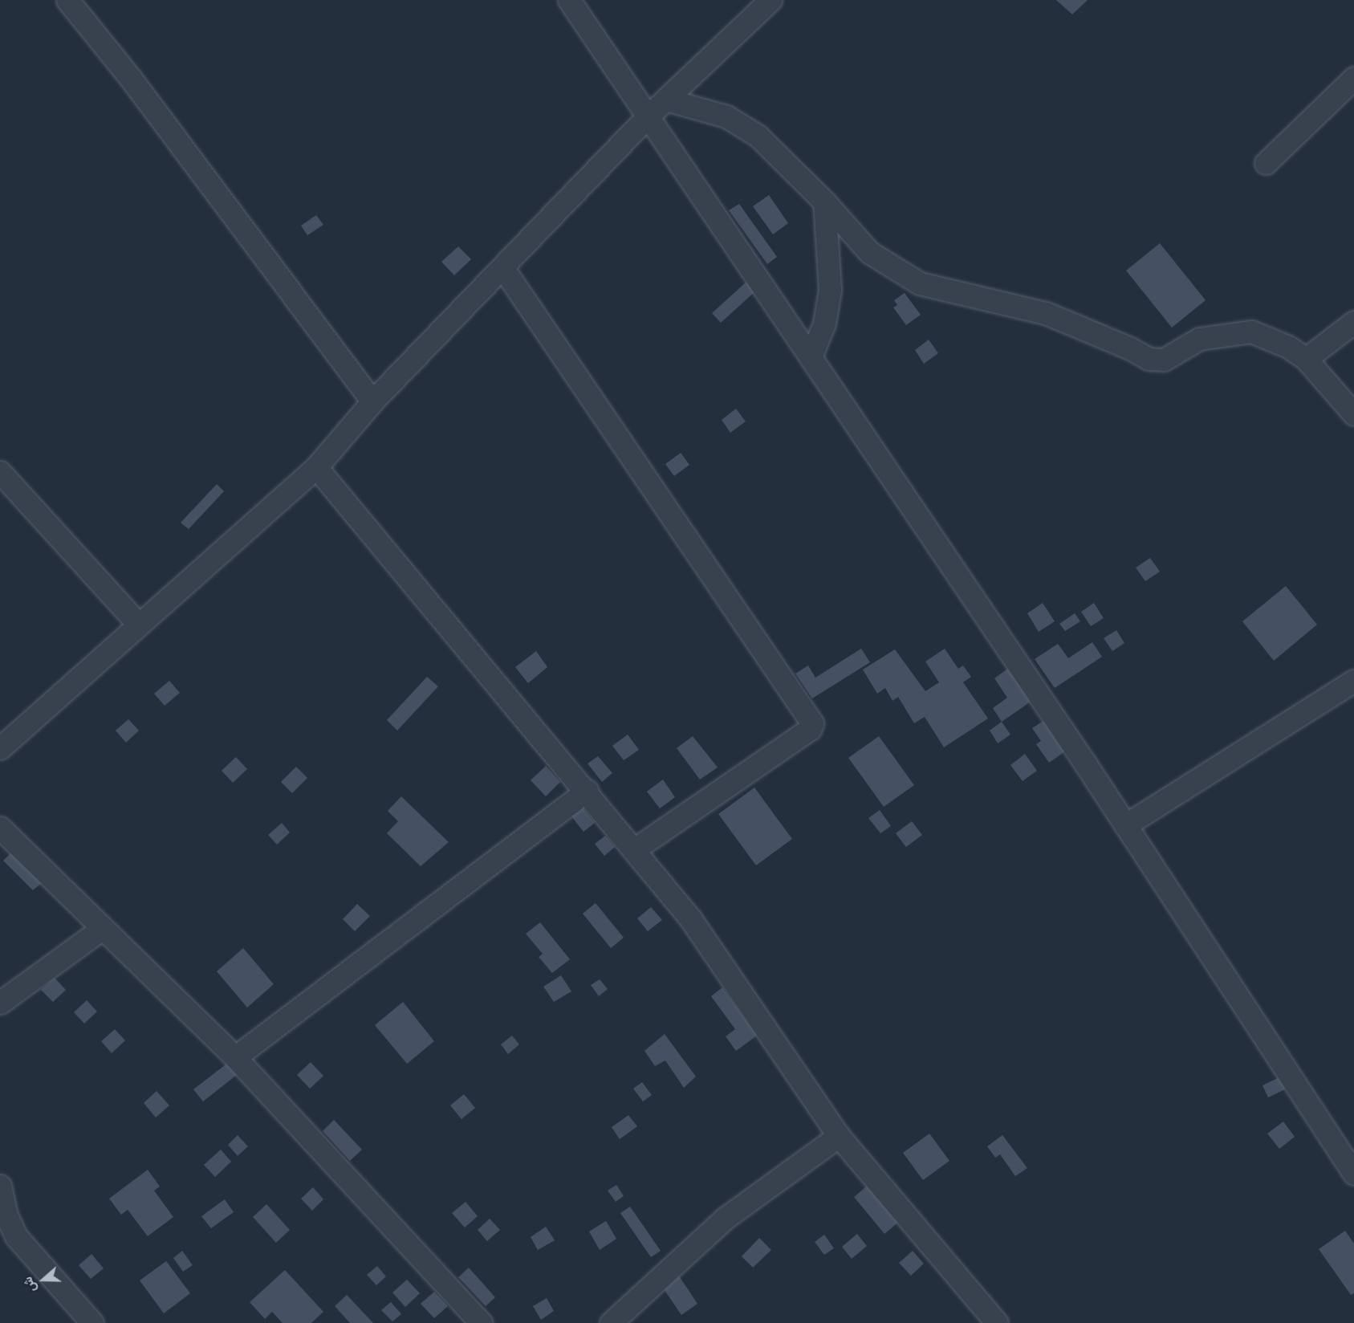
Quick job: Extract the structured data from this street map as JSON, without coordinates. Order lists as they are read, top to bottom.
{
  "north": "left"
}
